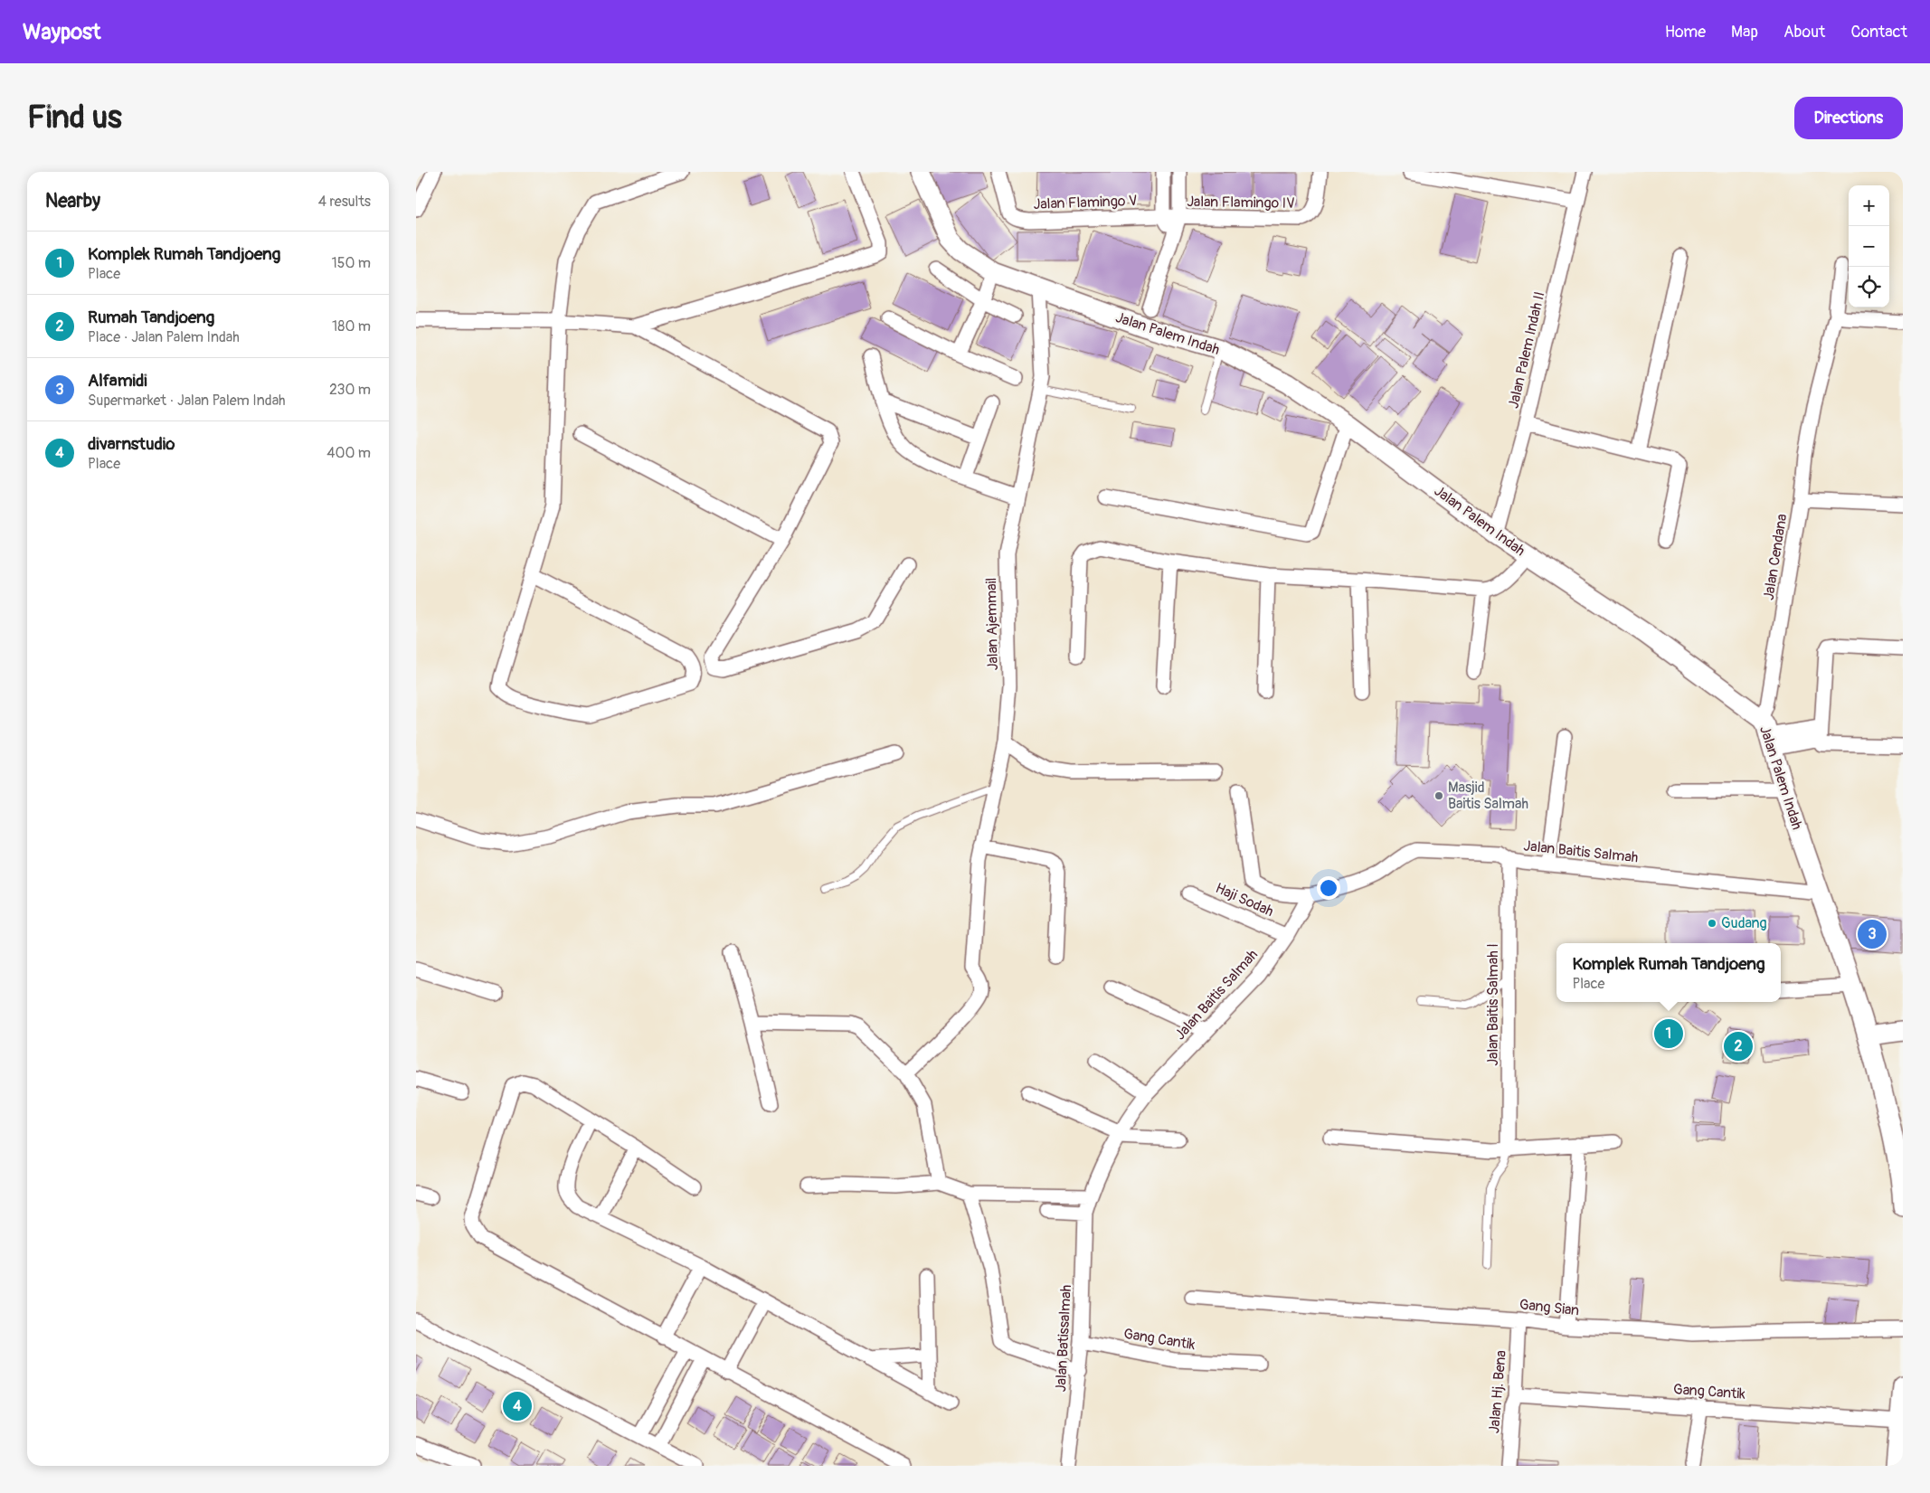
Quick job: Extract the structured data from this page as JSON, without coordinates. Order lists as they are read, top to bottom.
{
  "streets": {
    "street": [
      "Jalan Flamingo V",
      "Jalan Flamingo IV",
      "Jalan Palem Indah",
      "Jalan Palem Indah II",
      "Jalan Cendana",
      "Jalan Ajemmail",
      "Jalan Baitis Salmah",
      "Haji Sodah",
      "Jalan Baitis Salmah I",
      "Gang Sian",
      "Jalan Batissalmah",
      "Gang Cantik",
      "Jalan Hj. Bena"
    ]
  },
  "crossings": [
    ["Jalan Flamingo V", "Jalan Flamingo IV"],
    ["Jalan Palem Indah", "Jalan Palem Indah II"],
    ["Jalan Palem Indah", "Jalan Cendana"],
    ["Jalan Palem Indah", "Jalan Ajemmail"],
    ["Jalan Palem Indah", "Jalan Baitis Salmah"],
    ["Jalan Baitis Salmah", "Haji Sodah"],
    ["Jalan Baitis Salmah", "Jalan Baitis Salmah I"],
    ["Jalan Baitis Salmah", "Jalan Batissalmah"],
    ["Gang Sian", "Jalan Hj. Bena"],
    ["Jalan Batissalmah", "Gang Cantik"],
    ["Gang Cantik", "Jalan Hj. Bena"]
  ],
  "places": ["Masjid Baitis Salmah", "Gudang"],
  "page": {
    "header": "Waypost",
    "nav": [
      "Home",
      "Map",
      "About",
      "Contact"
    ],
    "buttons": "Directions",
    "title": "Find us",
    "heading": ["Nearby", "4 results"],
    "map_buttons": ["+", "−"],
    "list": [
      {
        "mark": "1",
        "name": "Komplek Rumah Tandjoeng",
        "note": "Place",
        "value": "150 m"
      },
      {
        "mark": "2",
        "name": "Rumah Tandjoeng",
        "note": "Place · Jalan Palem Indah",
        "value": "180 m"
      },
      {
        "mark": "3",
        "name": "Alfamidi",
        "note": "Supermarket · Jalan Palem Indah",
        "value": "230 m"
      },
      {
        "mark": "4",
        "name": "divarnstudio",
        "note": "Place",
        "value": "400 m"
      }
    ],
    "pins": [
      "3",
      "1",
      "2",
      "4"
    ],
    "popup": ["Komplek Rumah Tandjoeng", "Place"]
  }
}
